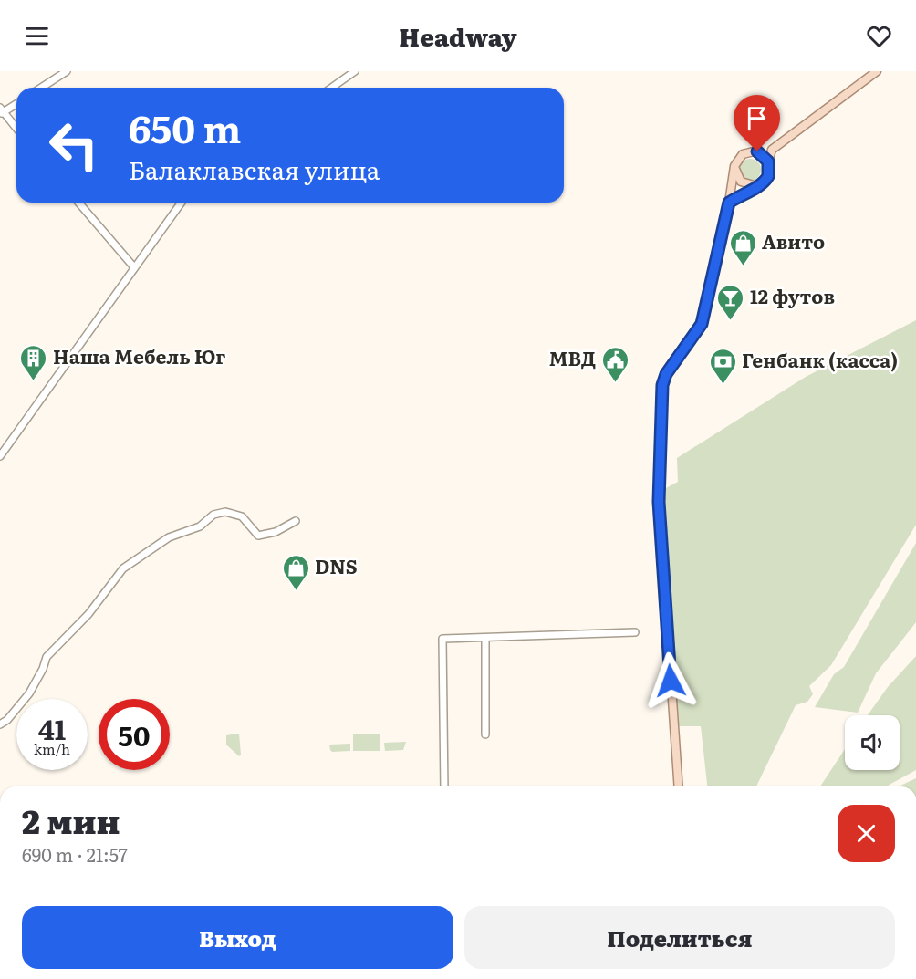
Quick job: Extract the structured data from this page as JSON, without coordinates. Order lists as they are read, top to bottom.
{
  "places": {
    "shop": ["Авито", "DNS"],
    "bar": ["12 футов"],
    "building": ["Наша Мебель Юг"],
    "public building": ["МВД"],
    "bank": ["Генбанк (касса)"]
  },
  "page": {
    "header": "Headway",
    "turn": ["650 m", "Балаклавская улица"],
    "speed": "41 km/h",
    "limit": "50",
    "heading": ["2 мин", "690 m · 21:57"],
    "buttons": ["Выход", "Поделиться"]
  }
}
